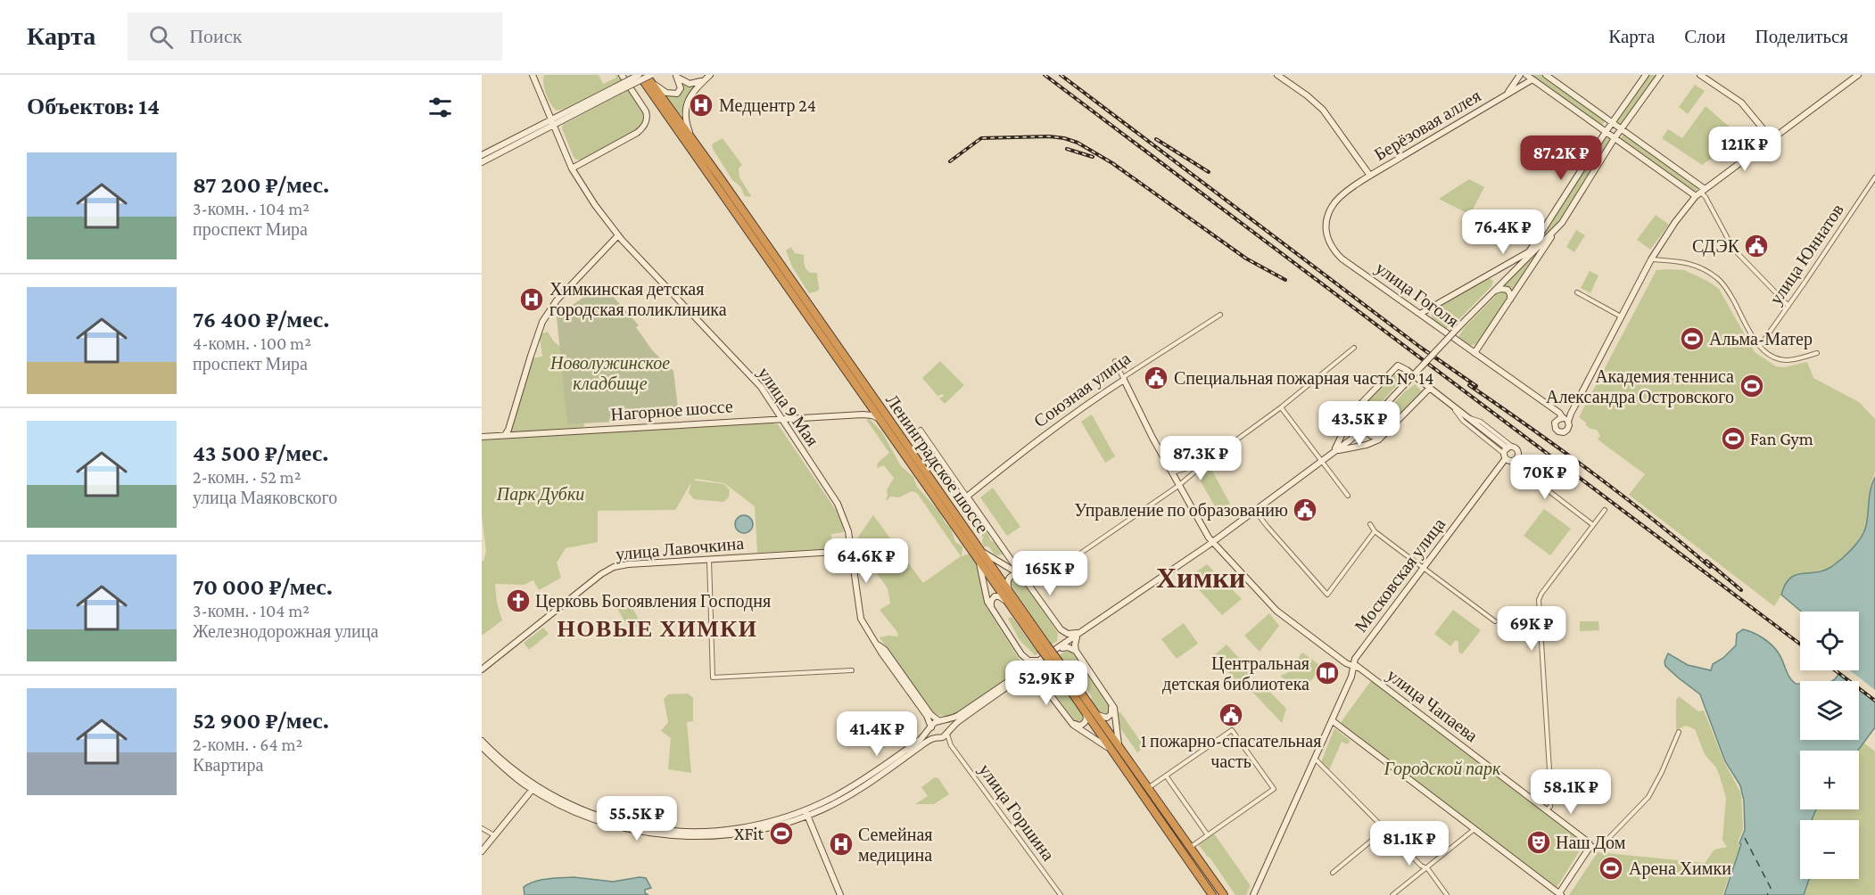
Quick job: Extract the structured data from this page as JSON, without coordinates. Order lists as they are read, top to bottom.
{
  "streets": {
    "highway": ["Ленинградское шоссе"],
    "street": [
      "Берёзовая аллея",
      "улица Юннатов",
      "улица Гоголя",
      "Союзная улица",
      "улица 9 Мая",
      "Нагорное шоссе",
      "улица Лавочкина",
      "Московская улица",
      "улица Чапаева",
      "улица Горшина"
    ]
  },
  "crossings": [
    ["Берёзовая аллея", "улица Гоголя"],
    ["Союзная улица", "улица Чапаева"],
    ["улица 9 Мая", "Нагорное шоссе"],
    ["улица 9 Мая", "улица Лавочкина"],
    ["улица 9 Мая", "улица Горшина"],
    ["Московская улица", "улица Чапаева"]
  ],
  "districts": ["Химки", "НОВЫЕ ХИМКИ"],
  "parks": ["Новолужинское кладбище", "Парк Дубки", "Городской парк"],
  "places": {
    "hospital": ["Медцентр 24", "Химкинская детская городская поликлиника", "Семейная медицина"],
    "public building": [
      "СДЭК",
      "Специальная пожарная часть № 14",
      "Управление по образованию",
      "1 пожарно-спасательная часть"
    ],
    "sports": [
      "Альма-Матер",
      "Академия тенниса Александра Островского",
      "Fan Gym",
      "XFit",
      "Арена Химки"
    ],
    "church": ["Церковь Богоявления Господня"],
    "library": ["Центральная детская библиотека"],
    "theatre": ["Наш Дом"]
  },
  "page": {
    "header": "Карта",
    "search": "Поиск",
    "nav": ["Карта", "Слои", "Поделиться"],
    "heading": "Объектов: 14",
    "price": [
      "121K ₽",
      "87.2K ₽",
      "76.4K ₽",
      "43.5K ₽",
      "87.3K ₽",
      "70K ₽",
      "64.6K ₽",
      "165K ₽",
      "69K ₽",
      "52.9K ₽",
      "41.4K ₽",
      "58.1K ₽",
      "55.5K ₽",
      "81.1K ₽"
    ],
    "list": [
      {
        "name": "87 200 ₽/мес.",
        "note": "3-комн. · 104 m² · проспект Мира"
      },
      {
        "name": "76 400 ₽/мес.",
        "note": "4-комн. · 100 m² · проспект Мира"
      },
      {
        "name": "43 500 ₽/мес.",
        "note": "2-комн. · 52 m² · улица Маяковского"
      },
      {
        "name": "70 000 ₽/мес.",
        "note": "3-комн. · 104 m² · Железнодорожная улица"
      },
      {
        "name": "52 900 ₽/мес.",
        "note": "2-комн. · 64 m² · Квартира"
      }
    ],
    "map_buttons": ["+", "−"]
  }
}
